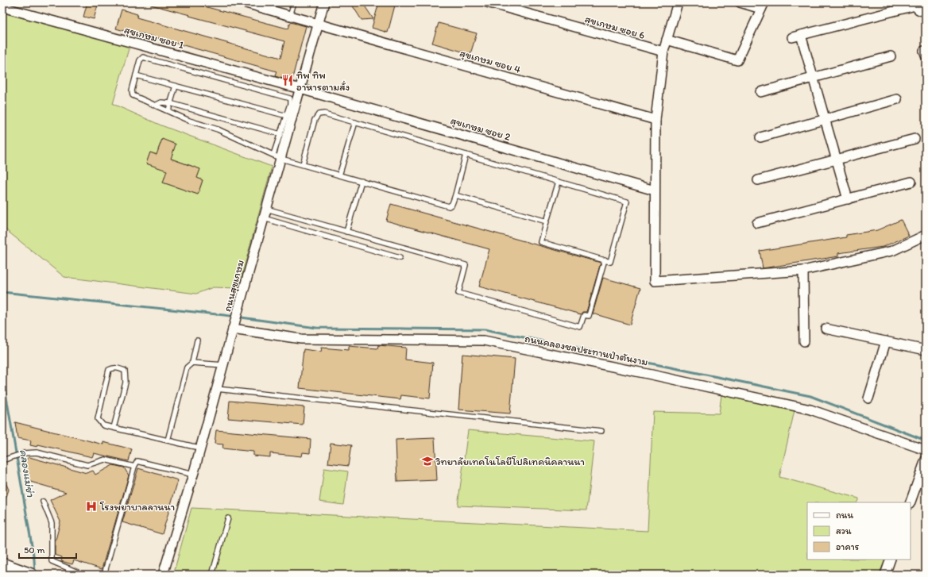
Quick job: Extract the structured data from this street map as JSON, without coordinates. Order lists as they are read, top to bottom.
{
  "streets": {
    "street": [
      "สุขเกษม ซอย 6",
      "สุขเกษม ซอย 1",
      "สุขเกษม ซอย 4",
      "สุขเกษม ซอย 2",
      "ถนนสุขเกษม",
      "ถนนคลองชลประทานป่าตันงาม"
    ]
  },
  "crossings": [
    ["สุขเกษม ซอย 1", "สุขเกษม ซอย 2"],
    ["สุขเกษม ซอย 1", "ถนนสุขเกษม"],
    ["สุขเกษม ซอย 4", "ถนนสุขเกษม"],
    ["สุขเกษม ซอย 2", "ถนนสุขเกษม"],
    ["ถนนสุขเกษม", "ถนนคลองชลประทานป่าตันงาม"]
  ],
  "water": ["คลองแม่ข่า"],
  "places": {
    "restaurant": ["ทิพ ทิพ อาหารตามสั่ง"],
    "school or university": ["วิทยาลัยเทคโนโลยีโปลิเทคนิคลานนา"],
    "hospital": ["โรงพยาบาลลานนา"]
  },
  "legend": ["ถนน", "สวน", "อาคาร"],
  "scale_bar": "50 m"
}
